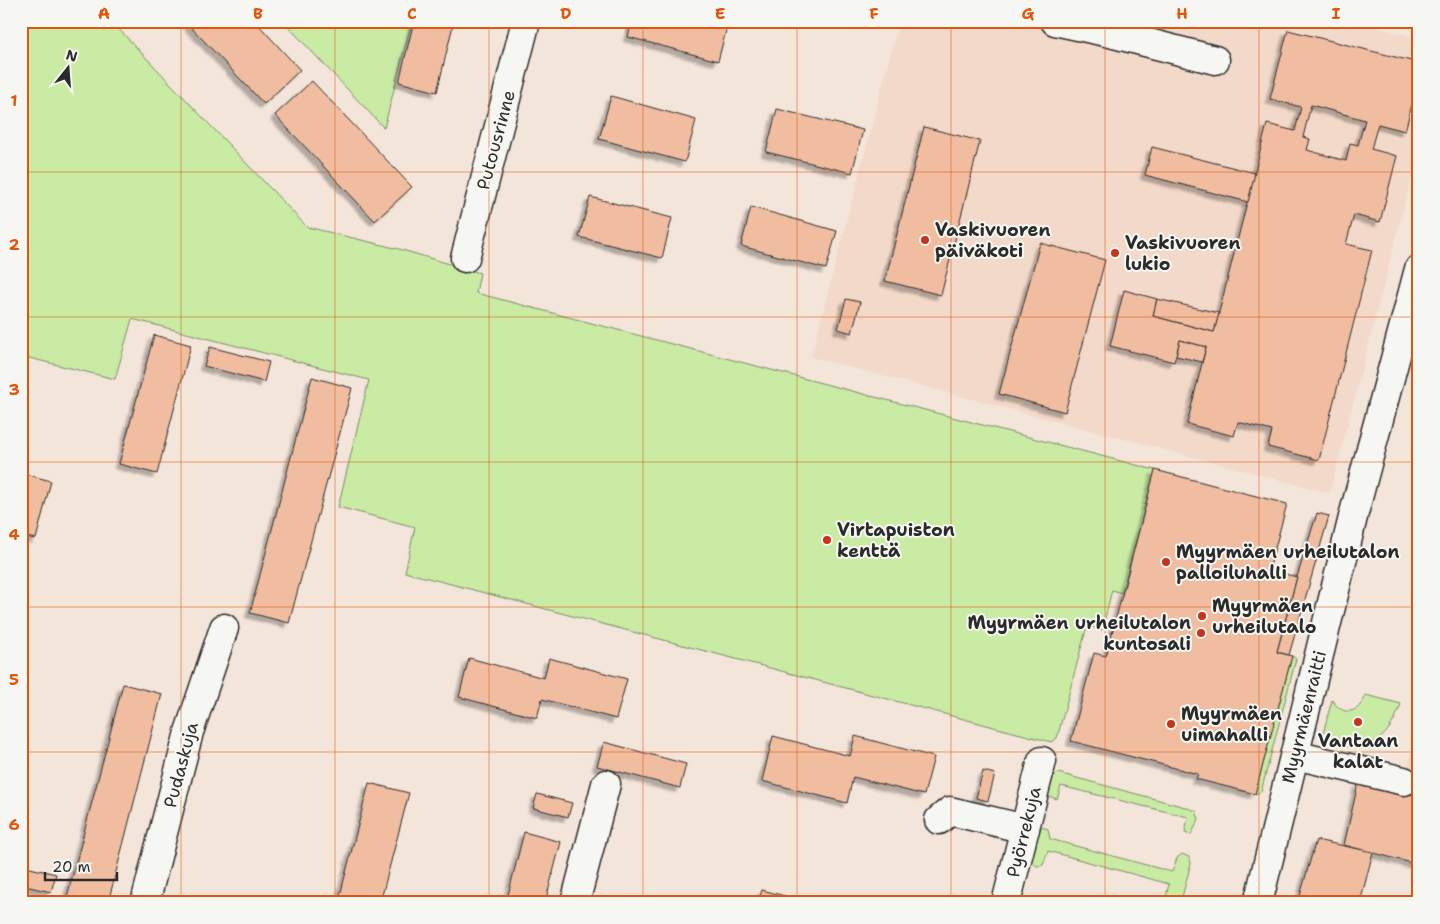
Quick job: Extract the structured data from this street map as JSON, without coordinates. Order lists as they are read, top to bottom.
{
  "streets": {
    "street": [
      "Putousrinne",
      "Myyrmäenraitti",
      "Pudaskuja",
      "Pyörrekuja"
    ]
  },
  "places": [
    "Vaskivuoren päiväkoti",
    "Vaskivuoren lukio",
    "Virtapuiston kenttä",
    "Myyrmäen urheilutalon palloiluhalli",
    "Myyrmäen urheilutalo",
    "Myyrmäen urheilutalon kuntosali",
    "Vantaan kalat",
    "Myyrmäen uimahalli"
  ],
  "scale_bar": "20 m",
  "north": "top",
  "grid": {
    "columns": [
      "A",
      "B",
      "C",
      "D",
      "E",
      "F",
      "G",
      "H",
      "I"
    ],
    "rows": [
      "1",
      "2",
      "3",
      "4",
      "5",
      "6"
    ]
  }
}
